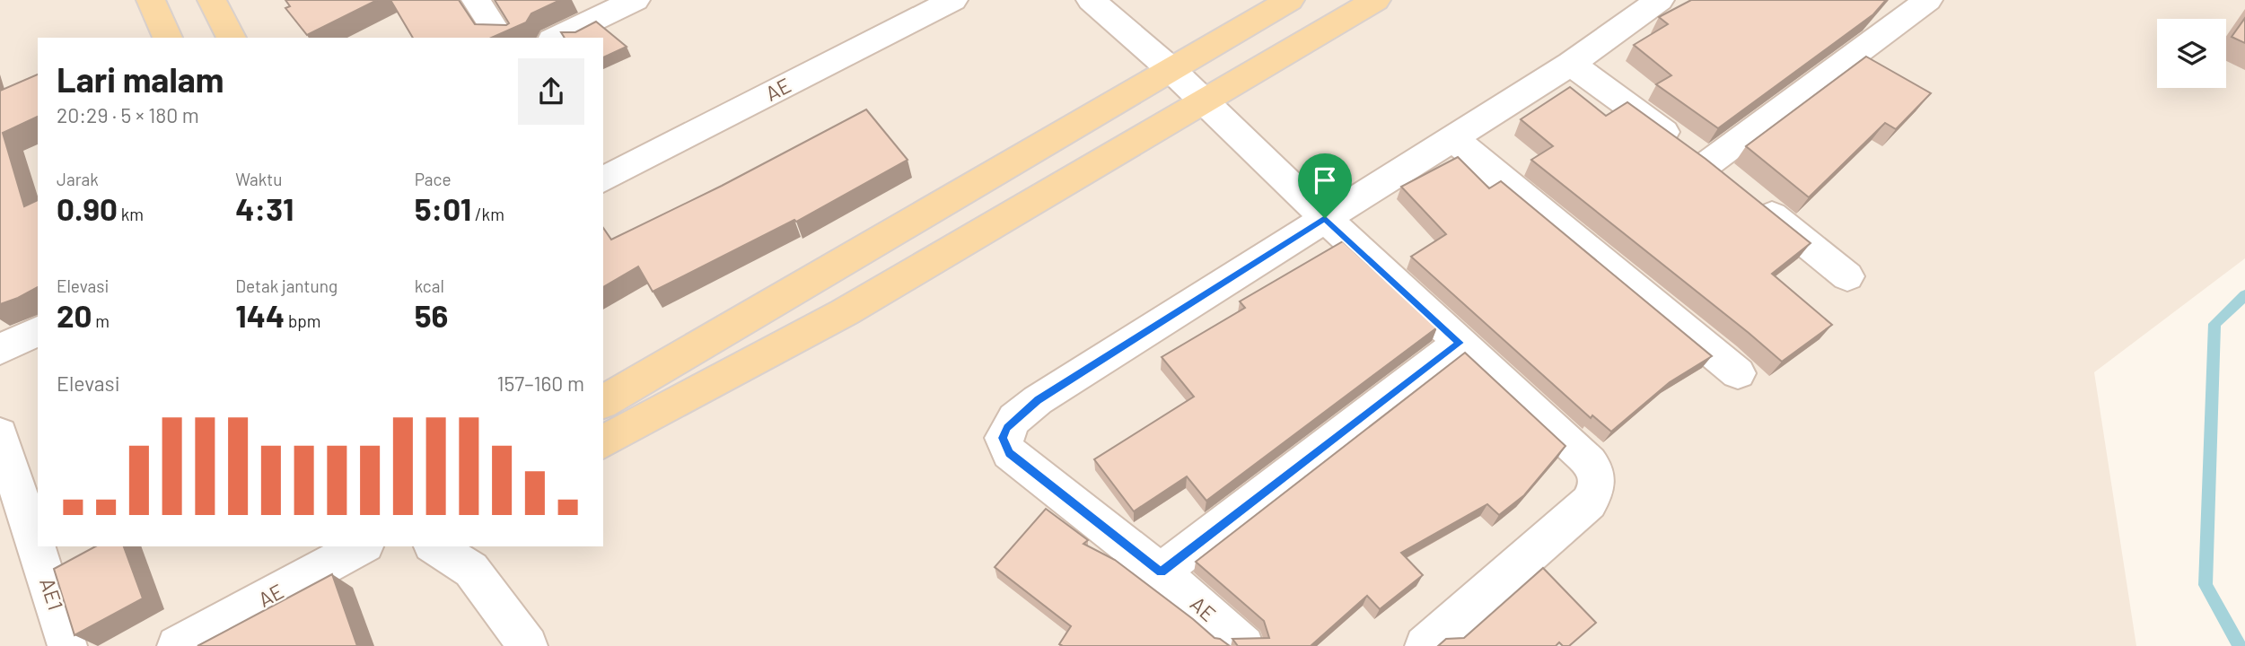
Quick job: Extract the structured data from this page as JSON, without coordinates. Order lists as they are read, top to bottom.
{
  "streets": {
    "street": ["AE", "AE1"]
  },
  "page": {
    "heading": ["Lari malam", "20:29 · 5 × 180 m"],
    "stats": [
      ["Jarak", "0.90 km"],
      ["Waktu", "4:31"],
      ["Pace", "5:01 /km"],
      ["Elevasi", "20 m"],
      ["Detak jantung", "144 bpm"],
      ["kcal", "56"]
    ],
    "chart": ["Elevasi", "157–160 m"]
  }
}
